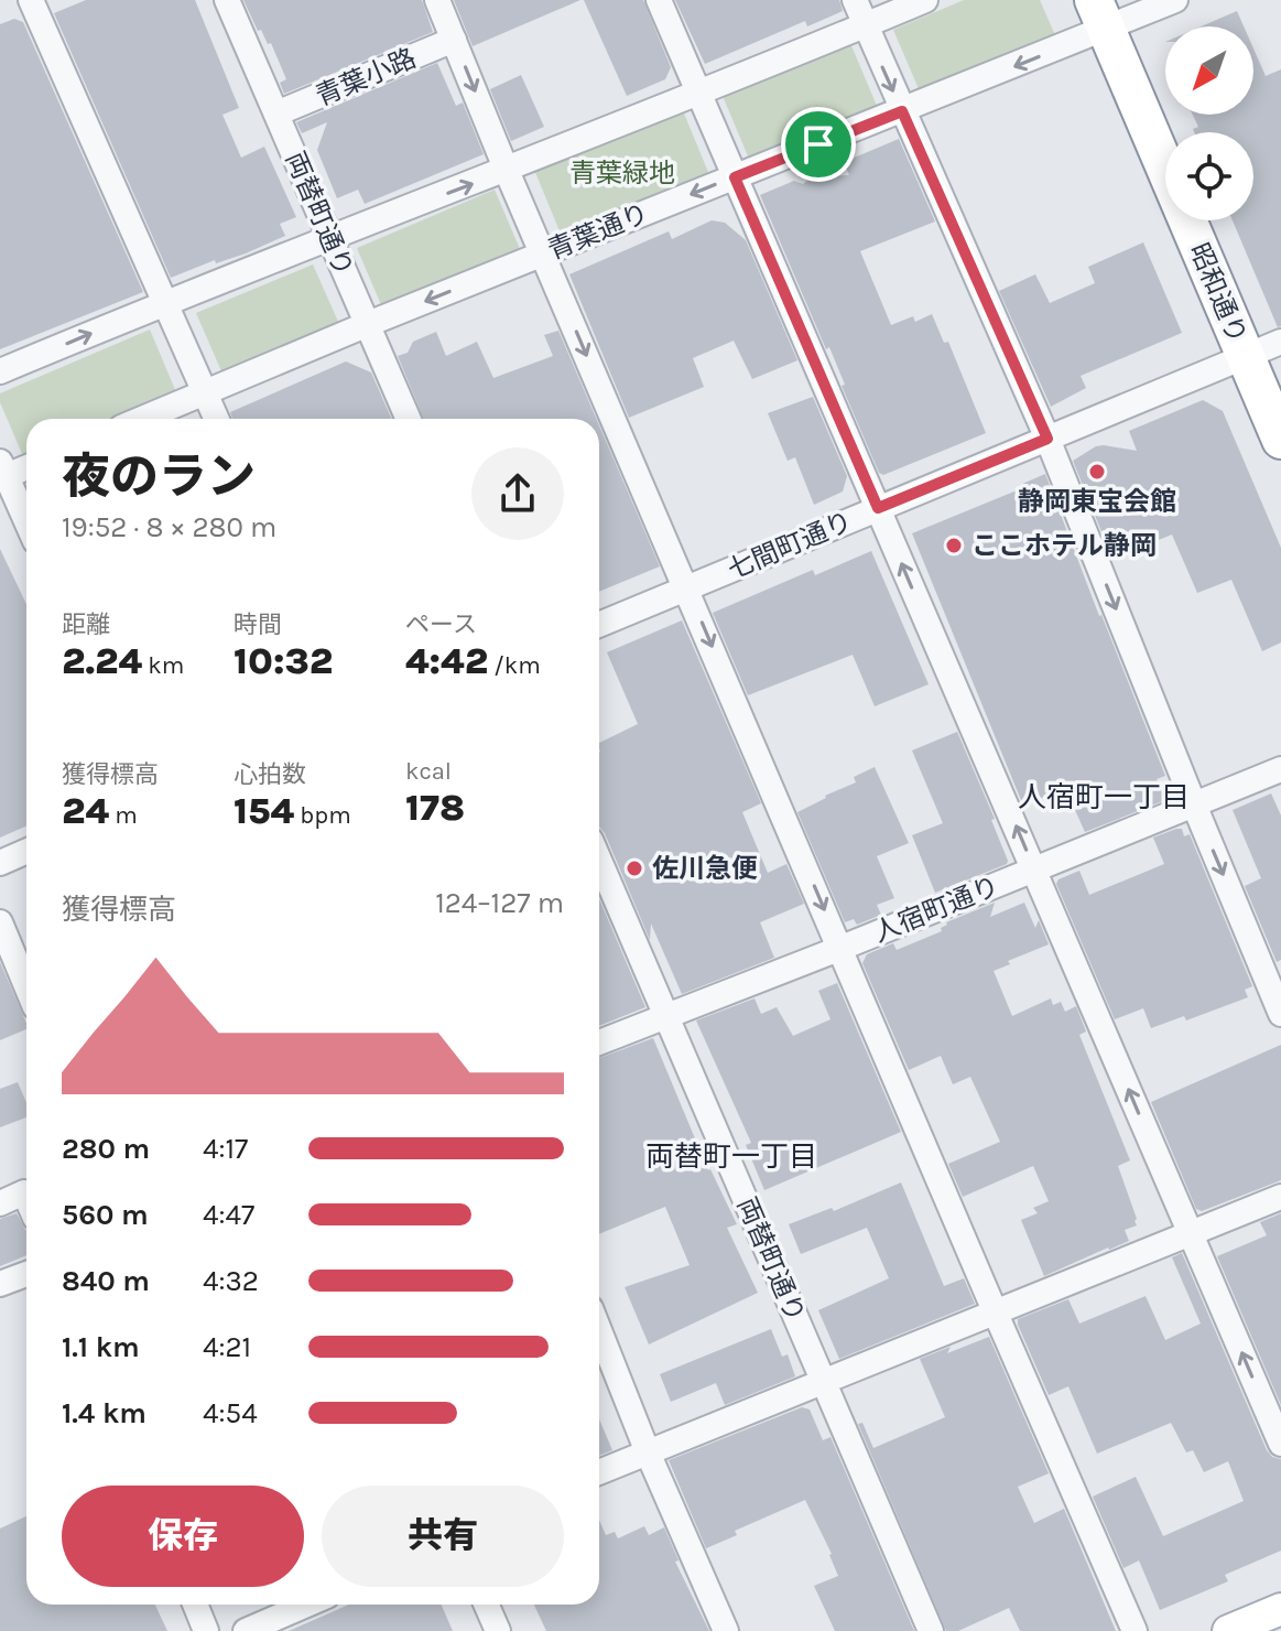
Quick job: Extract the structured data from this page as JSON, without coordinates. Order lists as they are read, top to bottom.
{
  "streets": {
    "highway": ["昭和通り"],
    "street": [
      "青葉小路",
      "両替町通り",
      "青葉通り",
      "七間町通り",
      "人宿町通り"
    ]
  },
  "crossings": [
    ["青葉小路", "両替町通り"],
    ["両替町通り", "青葉通り"],
    ["両替町通り", "人宿町通り"],
    ["青葉通り", "昭和通り"],
    ["昭和通り", "七間町通り"]
  ],
  "districts": ["人宿町一丁目", "両替町一丁目"],
  "parks": ["青葉緑地"],
  "places": ["静岡東宝会館", "ここホテル静岡", "佐川急便"],
  "north": "bottom left",
  "page": {
    "heading": ["夜のラン", "19:52 · 8 × 280 m"],
    "stats": [
      ["距離", "2.24 km"],
      ["時間", "10:32"],
      ["ペース", "4:42 /km"],
      ["獲得標高", "24 m"],
      ["心拍数", "154 bpm"],
      ["kcal", "178"]
    ],
    "chart": ["獲得標高", "124–127 m"],
    "list": [
      {
        "name": "280 m",
        "note": "4:17"
      },
      {
        "name": "560 m",
        "note": "4:47"
      },
      {
        "name": "840 m",
        "note": "4:32"
      },
      {
        "name": "1.1 km",
        "note": "4:21"
      },
      {
        "name": "1.4 km",
        "note": "4:54"
      }
    ],
    "buttons": ["保存", "共有"]
  }
}
